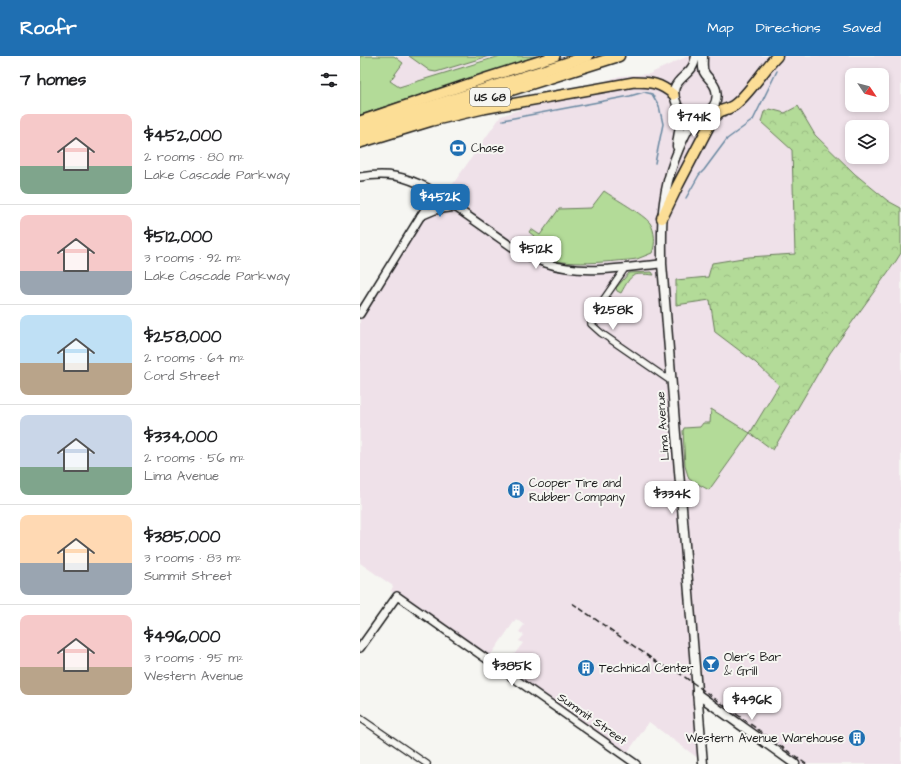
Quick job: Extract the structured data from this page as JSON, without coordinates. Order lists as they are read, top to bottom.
{
  "streets": {
    "highway": ["US 68"],
    "main road": ["Lima Avenue"],
    "street": ["Summit Street"]
  },
  "places": {
    "bank": ["Chase"],
    "building": ["Cooper Tire and Rubber Company", "Technical Center", "Western Avenue Warehouse"],
    "bar": ["Oler's Bar & Grill"]
  },
  "north": "bottom right",
  "page": {
    "header": "Roofr",
    "nav": ["Map", "Directions", "Saved"],
    "heading": "7 homes",
    "list": [
      {
        "name": "$452,000",
        "note": "2 rooms · 80 m² · Lake Cascade Parkway"
      },
      {
        "name": "$512,000",
        "note": "3 rooms · 92 m² · Lake Cascade Parkway"
      },
      {
        "name": "$258,000",
        "note": "2 rooms · 64 m² · Cord Street"
      },
      {
        "name": "$334,000",
        "note": "2 rooms · 56 m² · Lima Avenue"
      },
      {
        "name": "$385,000",
        "note": "3 rooms · 83 m² · Summit Street"
      },
      {
        "name": "$496,000",
        "note": "3 rooms · 95 m² · Western Avenue"
      }
    ],
    "price": [
      "$741K",
      "$452K",
      "$512K",
      "$258K",
      "$334K",
      "$385K",
      "$496K"
    ]
  }
}
